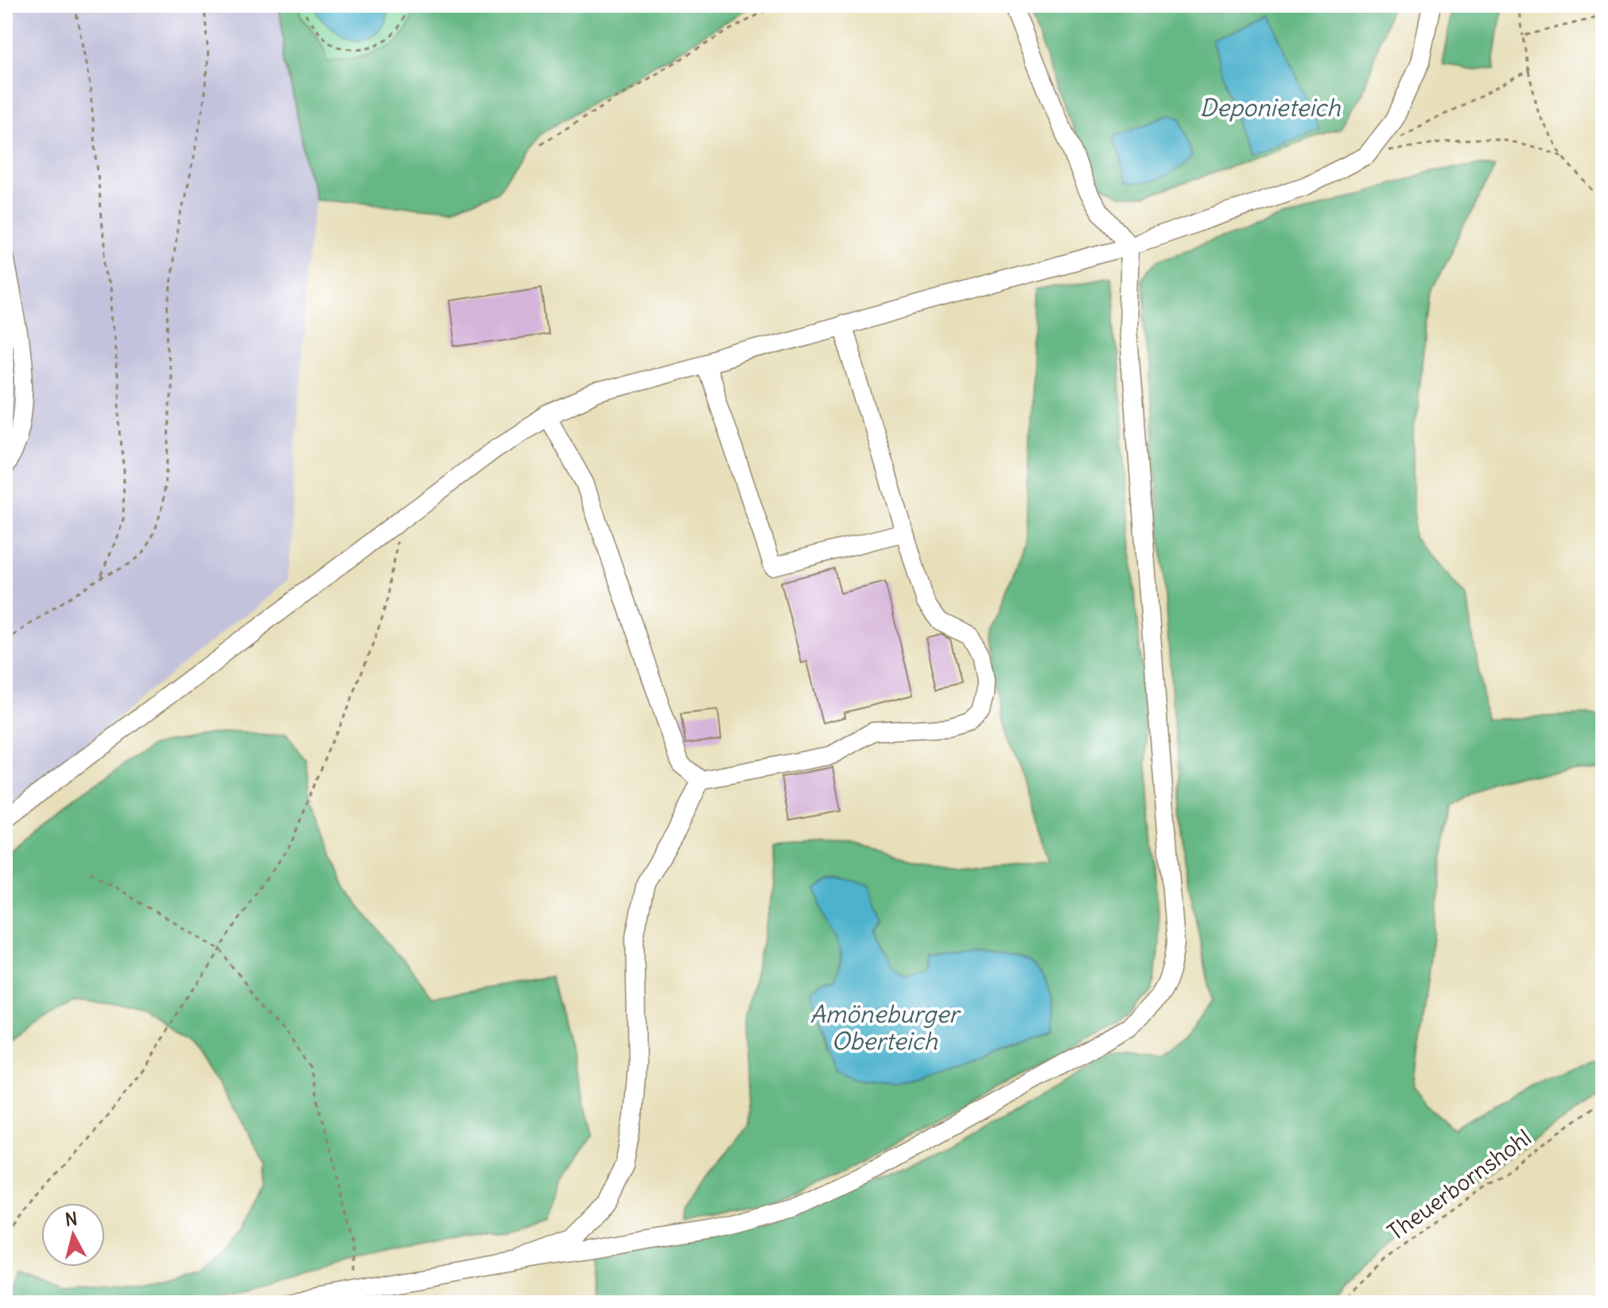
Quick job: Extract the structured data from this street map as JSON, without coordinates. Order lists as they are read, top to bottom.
{
  "streets": {
    "path": ["Theuerbornshohl"]
  },
  "water": ["Deponieteich", "Amöneburger Oberteich"],
  "north": "top"
}
